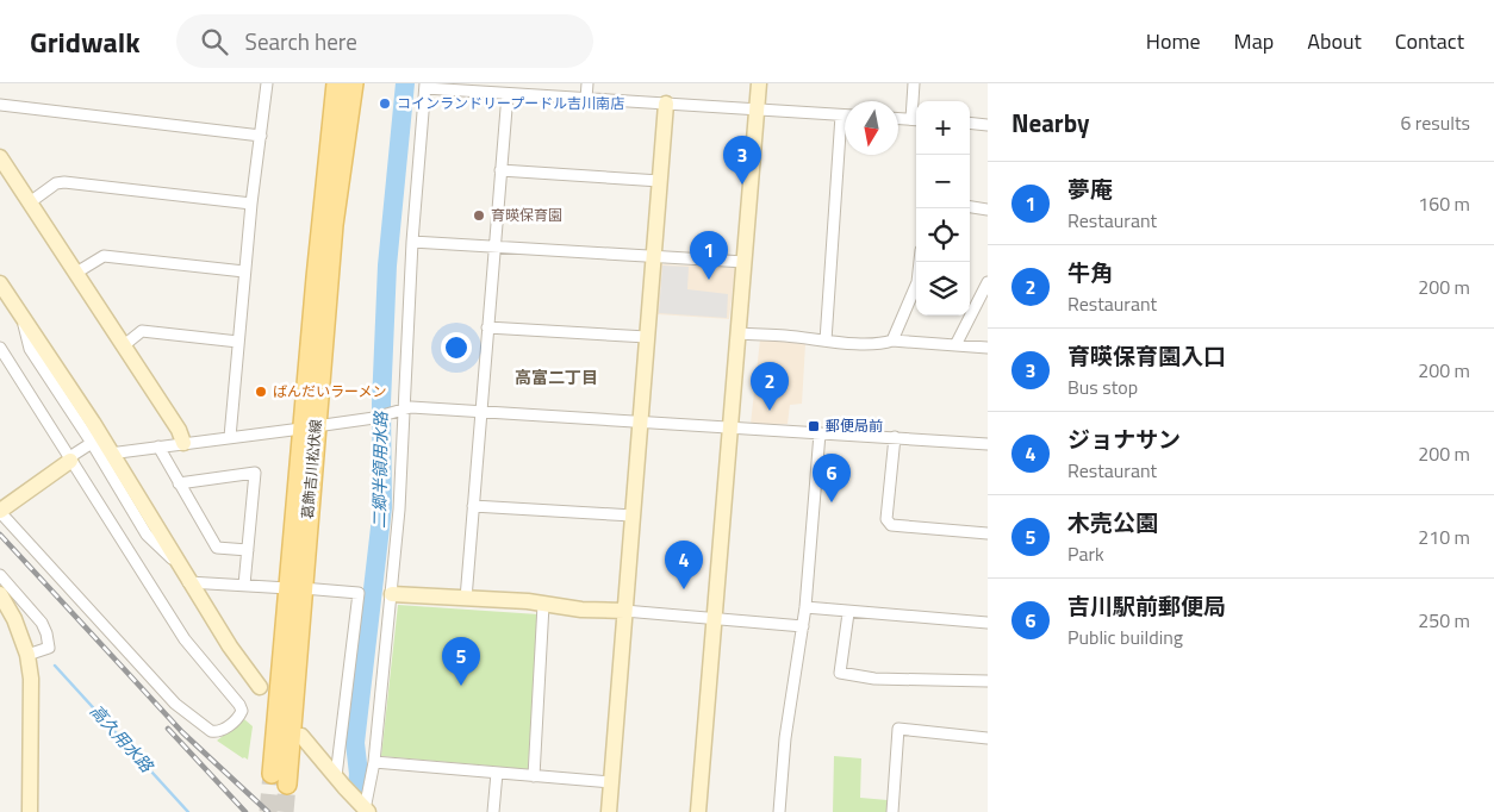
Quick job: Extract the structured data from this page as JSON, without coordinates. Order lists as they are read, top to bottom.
{
  "streets": {
    "main road": ["葛飾吉川松伏線"]
  },
  "districts": ["高富二丁目"],
  "water": ["二郷半領用水路", "高久用水路"],
  "places": {
    "other": ["コインランドリープードル吉川南店", "育暎保育園", "ばんだいラーメン"],
    "transit": ["郵便局前"]
  },
  "north": "bottom",
  "page": {
    "header": "Gridwalk",
    "search": "Search here",
    "nav": [
      "Home",
      "Map",
      "About",
      "Contact"
    ],
    "heading": ["Nearby", "6 results"],
    "map_buttons": ["+", "−"],
    "pins": [
      "3",
      "1",
      "2",
      "6",
      "4",
      "5"
    ],
    "list": [
      {
        "mark": "1",
        "name": "夢庵",
        "note": "Restaurant",
        "value": "160 m"
      },
      {
        "mark": "2",
        "name": "牛角",
        "note": "Restaurant",
        "value": "200 m"
      },
      {
        "mark": "3",
        "name": "育暎保育園入口",
        "note": "Bus stop",
        "value": "200 m"
      },
      {
        "mark": "4",
        "name": "ジョナサン",
        "note": "Restaurant",
        "value": "200 m"
      },
      {
        "mark": "5",
        "name": "木売公園",
        "note": "Park",
        "value": "210 m"
      },
      {
        "mark": "6",
        "name": "吉川駅前郵便局",
        "note": "Public building",
        "value": "250 m"
      }
    ]
  }
}
